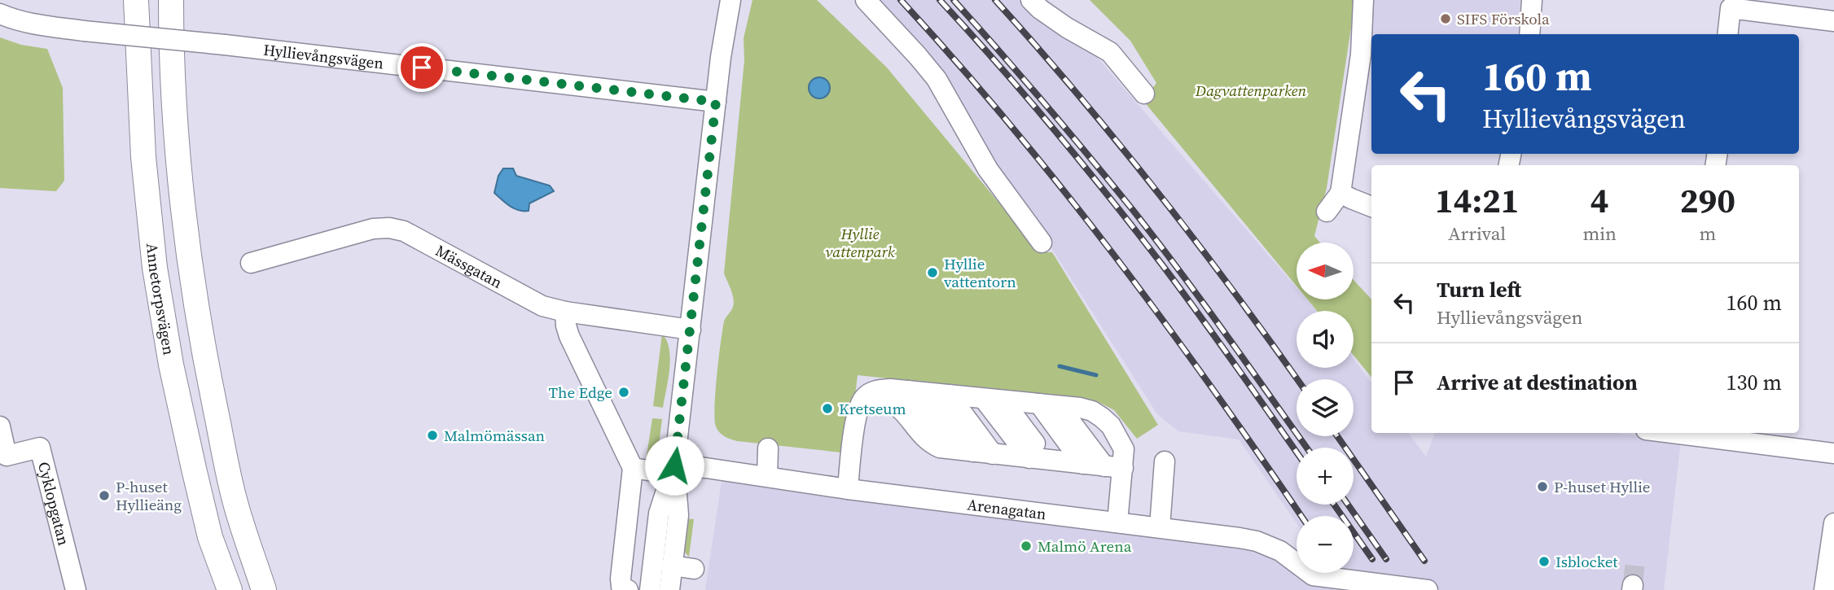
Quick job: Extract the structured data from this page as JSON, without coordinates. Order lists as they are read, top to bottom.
{
  "streets": {
    "main road": ["Annetorpsvägen"],
    "street": [
      "Hyllievångsvägen",
      "Mässgatan",
      "Cyklopgatan",
      "Arenagatan"
    ]
  },
  "parks": ["Dagvattenparken", "Hyllie vattenpark"],
  "places": [
    "SIFS Förskola",
    "Hyllie vattentorn",
    "The Edge",
    "Kretseum",
    "Malmömässan",
    "P-huset Hyllie",
    "P-huset Hyllieäng",
    "Malmö Arena",
    "Isblocket"
  ],
  "north": "left",
  "page": {
    "turn": ["160 m", "Hyllievångsvägen"],
    "eta": [
      "14:21",
      "Arrival",
      "4",
      "min",
      "290",
      "m"
    ],
    "map_buttons": ["+", "−"],
    "list": [
      {
        "name": "Turn left",
        "note": "Hyllievångsvägen",
        "value": "160 m"
      },
      {
        "name": "Arrive at destination",
        "value": "130 m"
      }
    ]
  }
}
